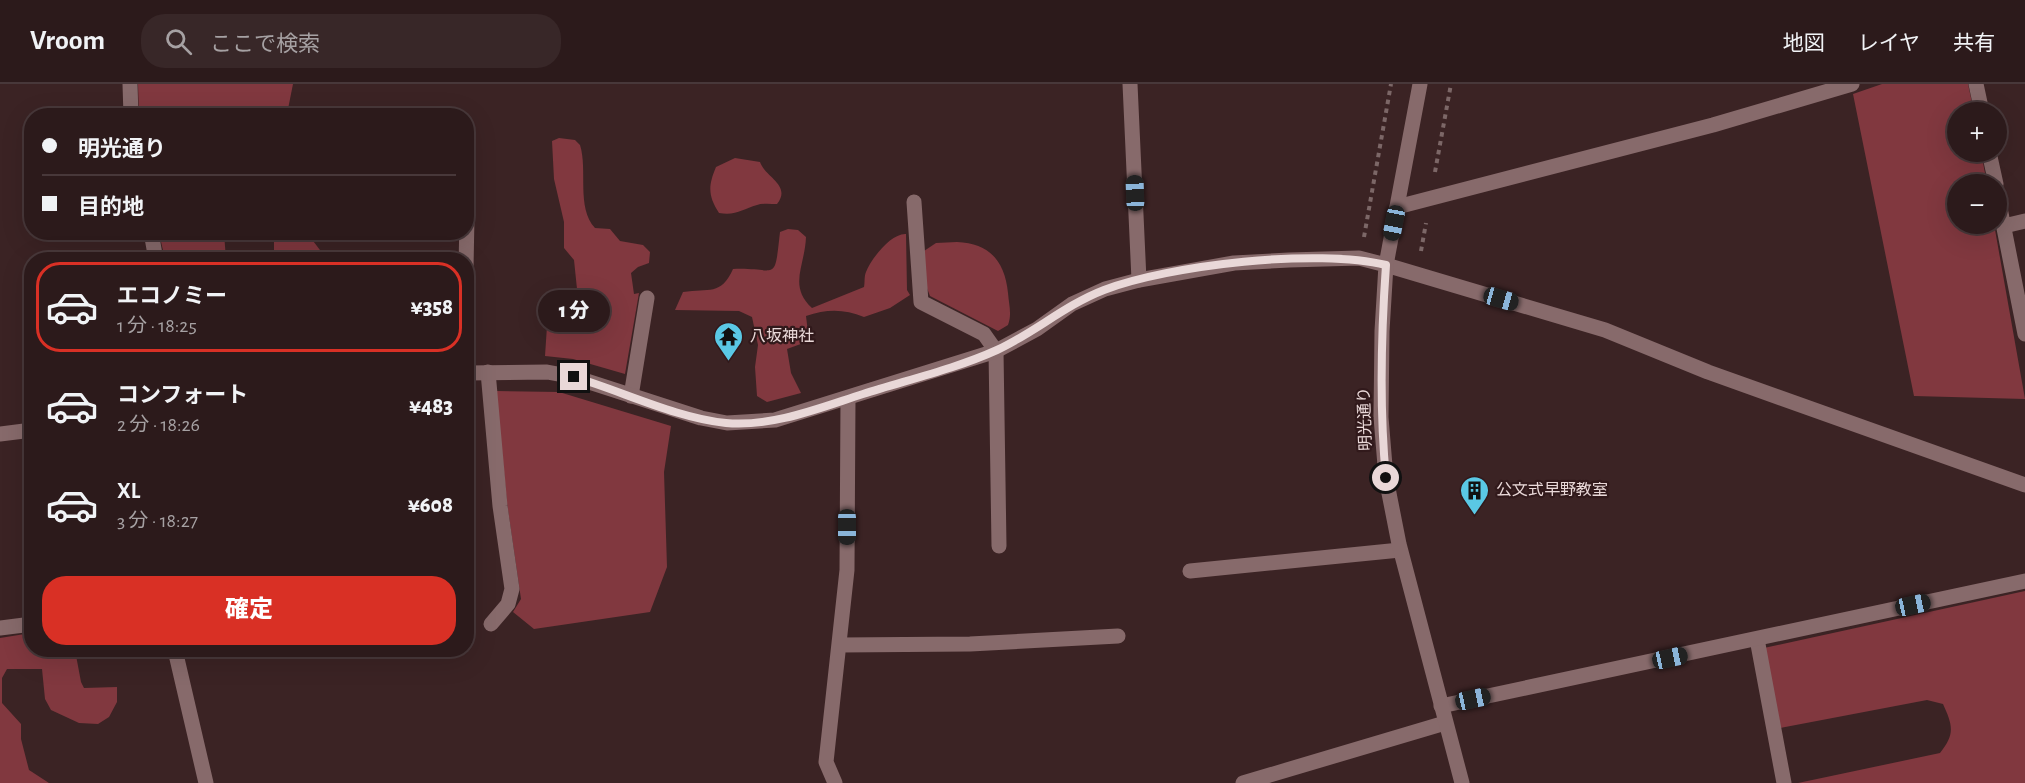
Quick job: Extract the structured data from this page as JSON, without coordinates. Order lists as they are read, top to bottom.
{
  "streets": {
    "street": ["明光通り"]
  },
  "places": {
    "temple": ["八坂神社"],
    "building": ["公文式早野教室"]
  },
  "page": {
    "header": "Vroom",
    "search": "ここで検索",
    "nav": ["地図", "レイヤ", "共有"],
    "map_buttons": ["+", "−"],
    "banner": ["明光通り", "目的地"],
    "list": [
      {
        "name": "エコノミー",
        "note": "1 分 · 18:25",
        "value": "¥358"
      },
      {
        "name": "コンフォート",
        "note": "2 分 · 18:26",
        "value": "¥483"
      },
      {
        "name": "XL",
        "note": "3 分 · 18:27",
        "value": "¥608"
      }
    ],
    "bubble": "1 分",
    "buttons": "確定"
  }
}
